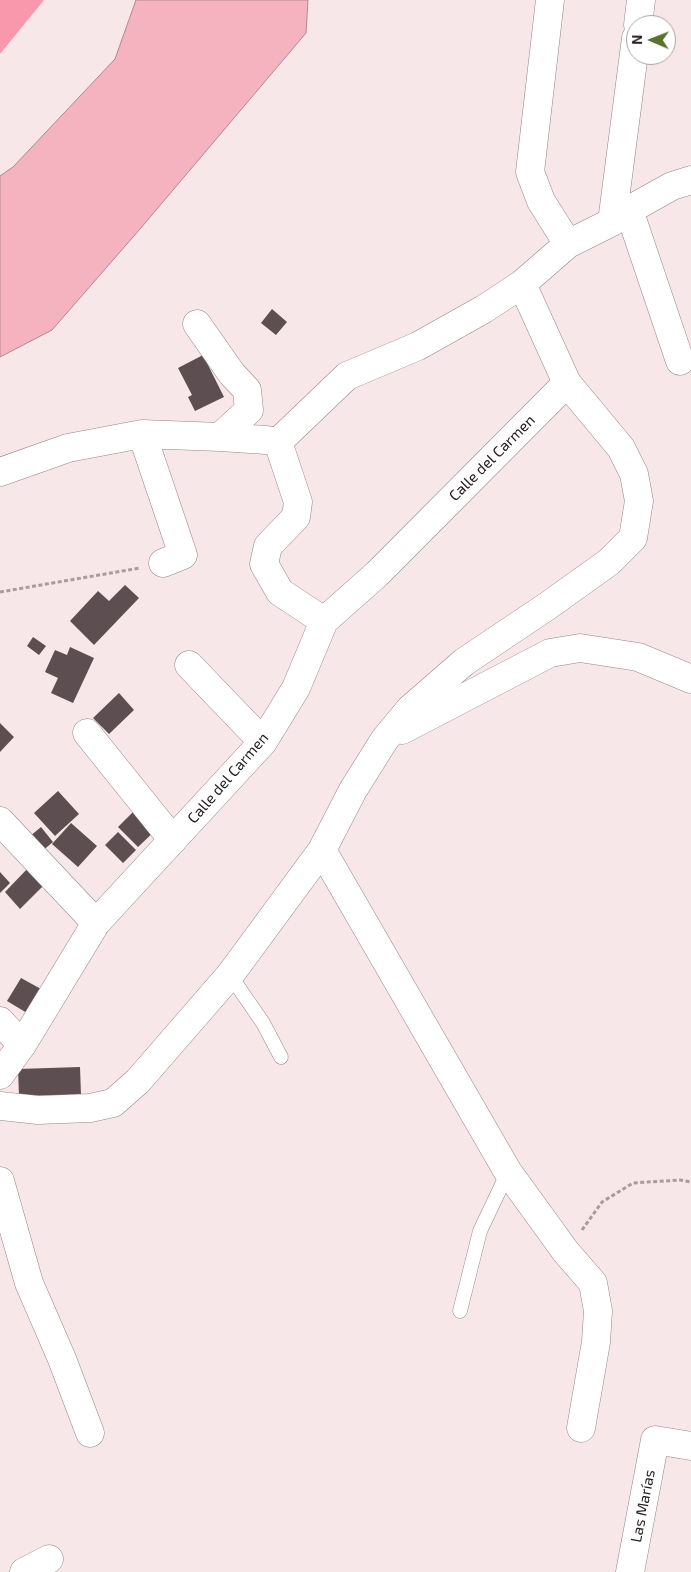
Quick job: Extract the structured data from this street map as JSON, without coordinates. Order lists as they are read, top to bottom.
{
  "streets": {
    "street": ["Calle del Carmen", "Las Marías"]
  },
  "north": "left"
}
